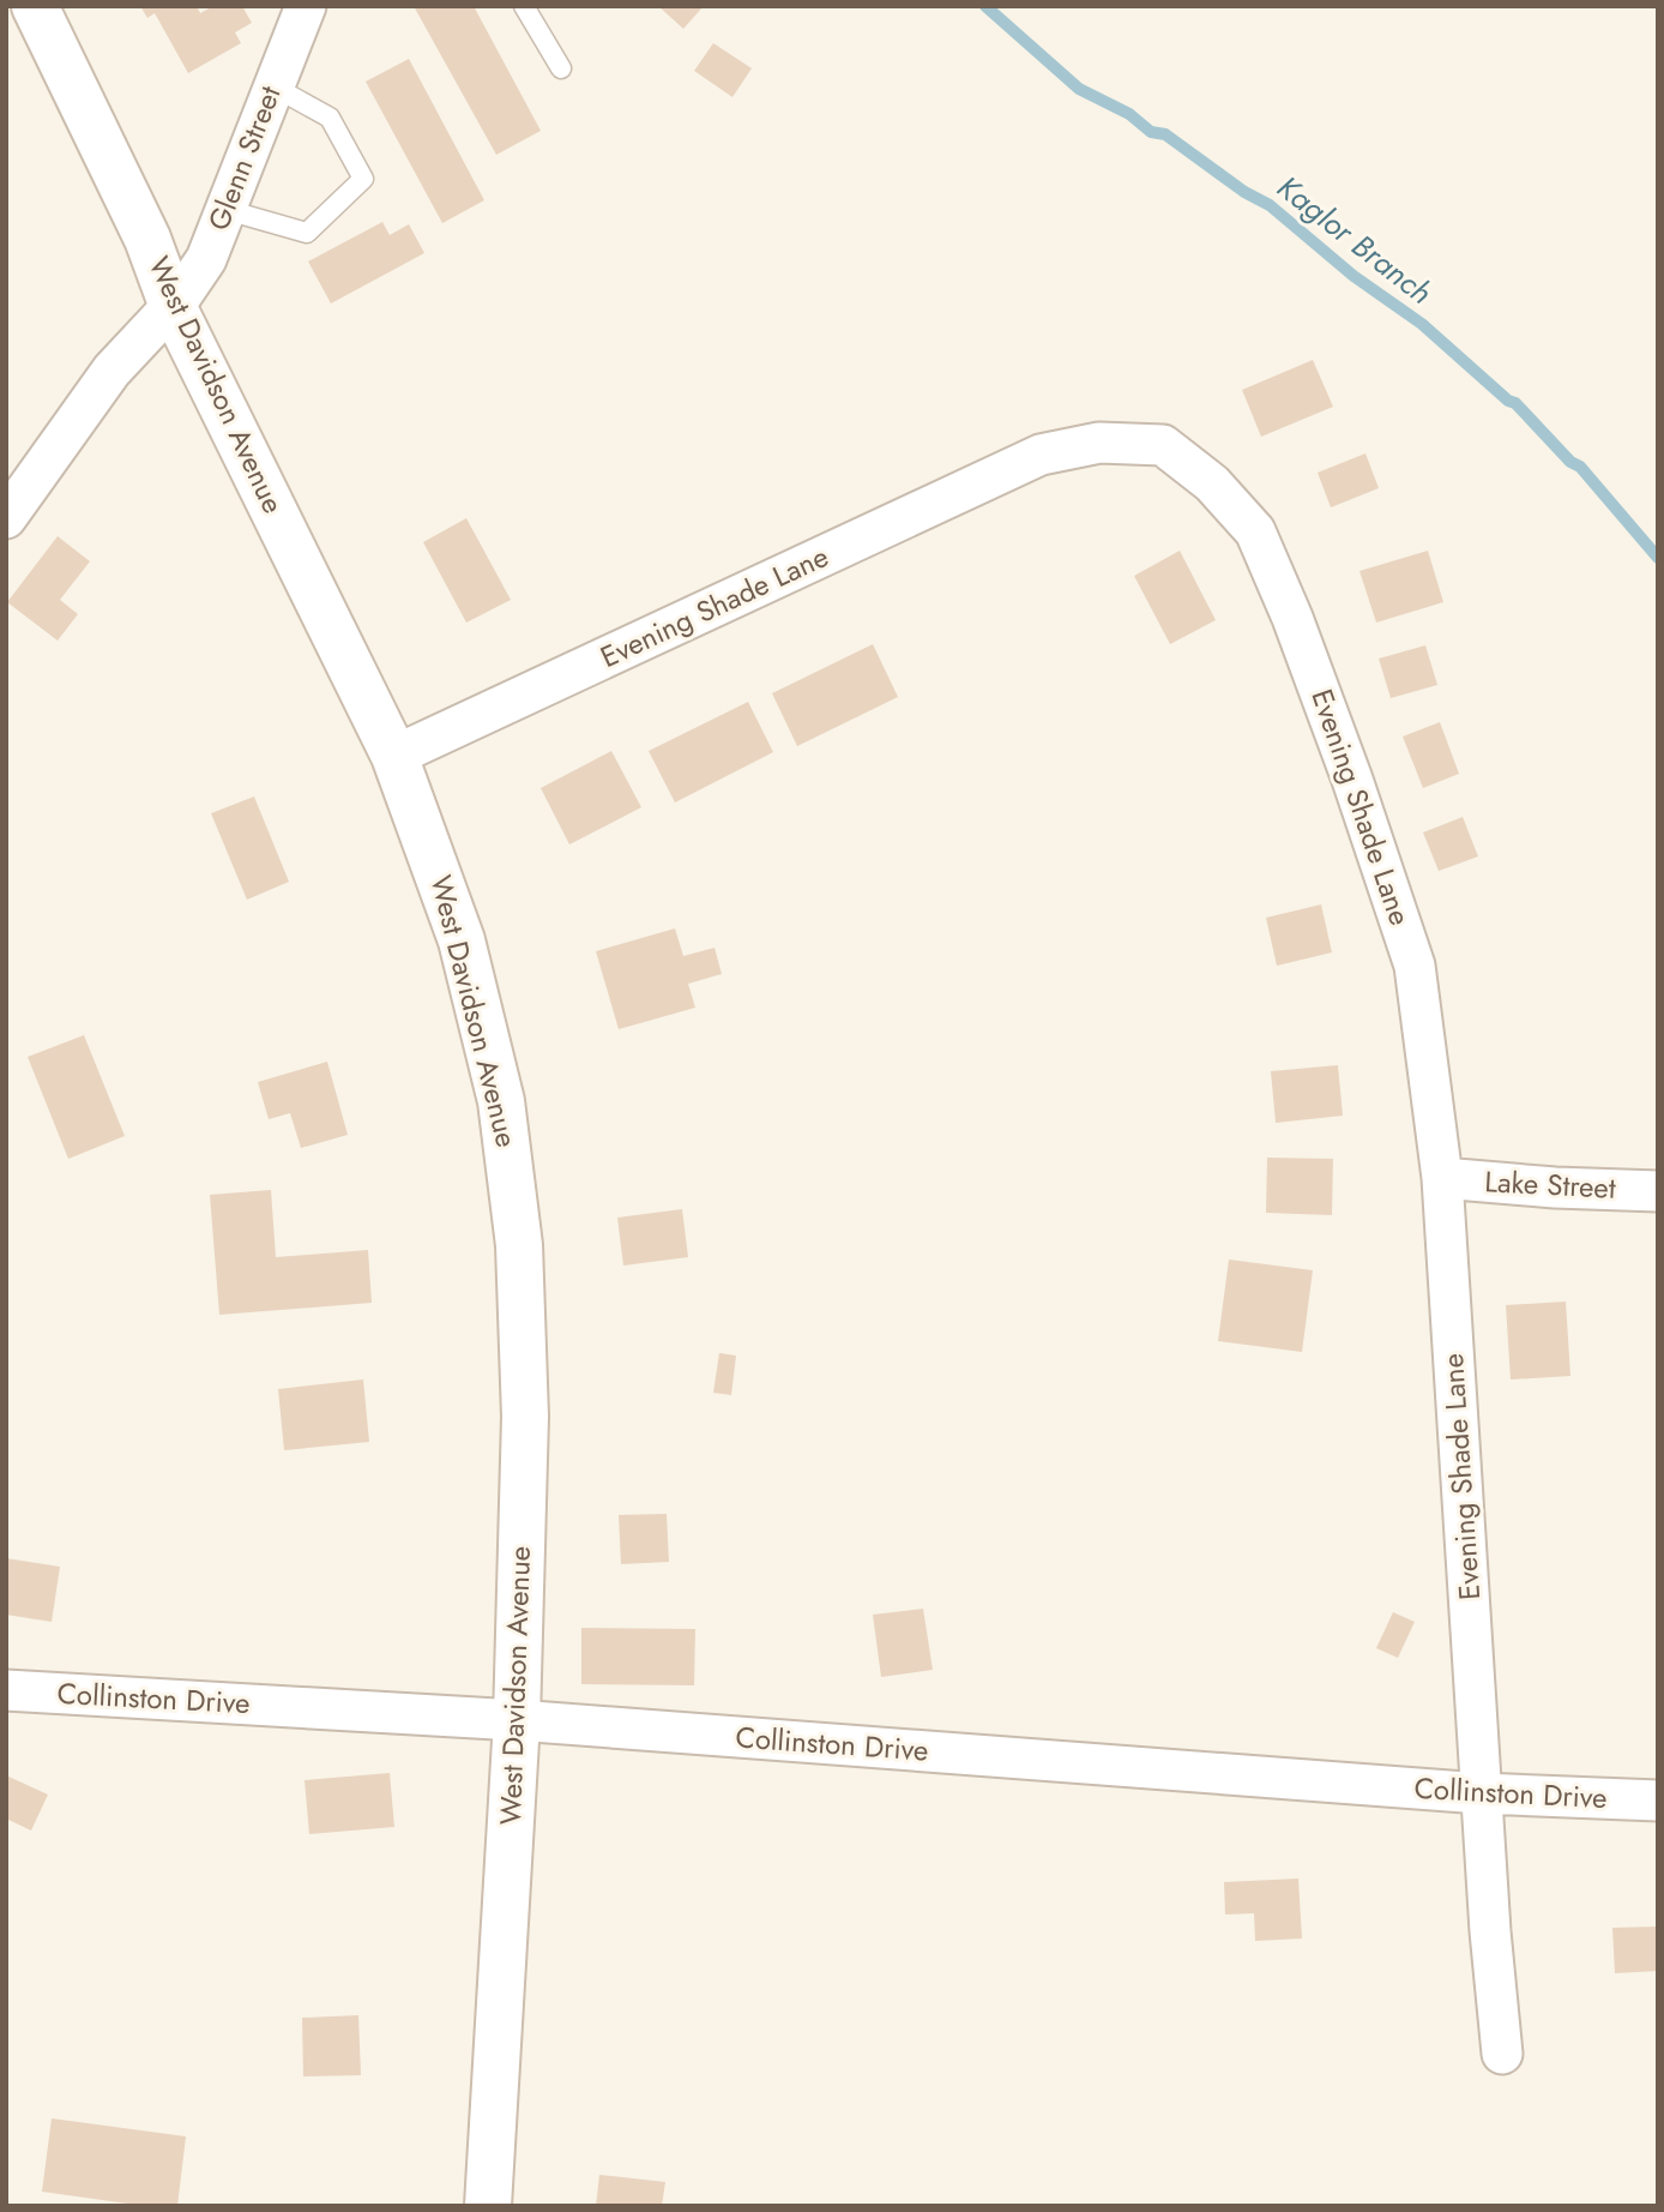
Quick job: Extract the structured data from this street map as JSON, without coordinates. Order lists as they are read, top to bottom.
{
  "streets": {
    "street": [
      "Glenn Street",
      "West Davidson Avenue",
      "Evening Shade Lane",
      "Lake Street",
      "Collinston Drive"
    ]
  },
  "crossings": [
    ["Glenn Street", "West Davidson Avenue"],
    ["West Davidson Avenue", "Evening Shade Lane"],
    ["West Davidson Avenue", "Collinston Drive"],
    ["Evening Shade Lane", "Lake Street"],
    ["Evening Shade Lane", "Collinston Drive"]
  ],
  "water": ["Kaglor Branch"]
}
